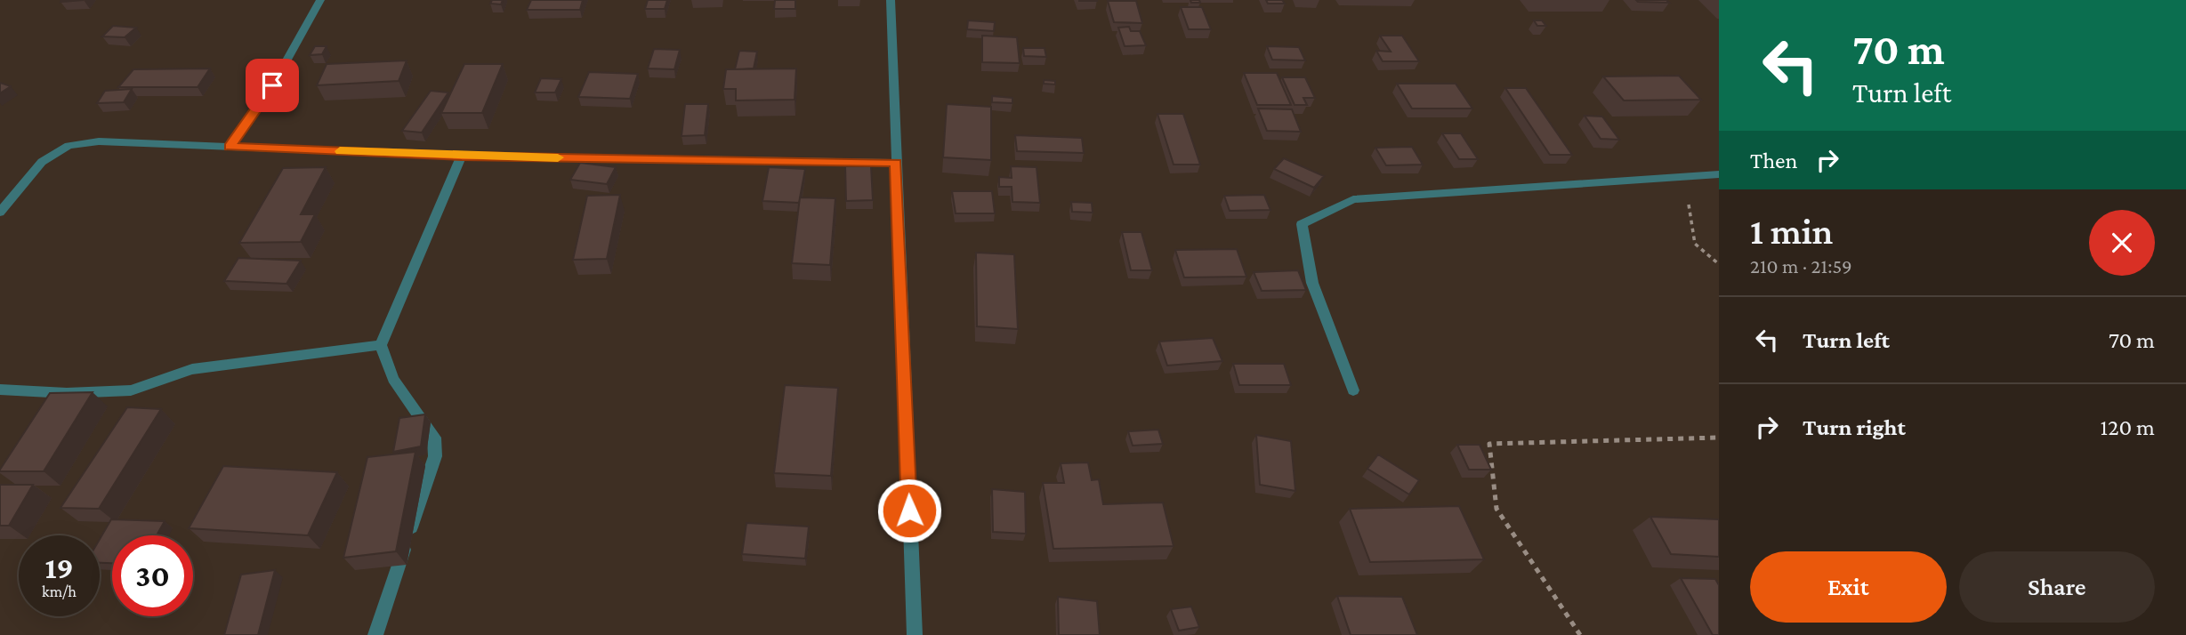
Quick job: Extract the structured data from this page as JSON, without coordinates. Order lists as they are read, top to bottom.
{
  "page": {
    "turn": ["70 m", "Turn left"],
    "then": "Then",
    "heading": ["1 min", "210 m · 21:59"],
    "list": [
      {
        "name": "Turn left",
        "value": "70 m"
      },
      {
        "name": "Turn right",
        "value": "120 m"
      }
    ],
    "speed": "19 km/h",
    "limit": "30",
    "buttons": ["Exit", "Share"]
  }
}
